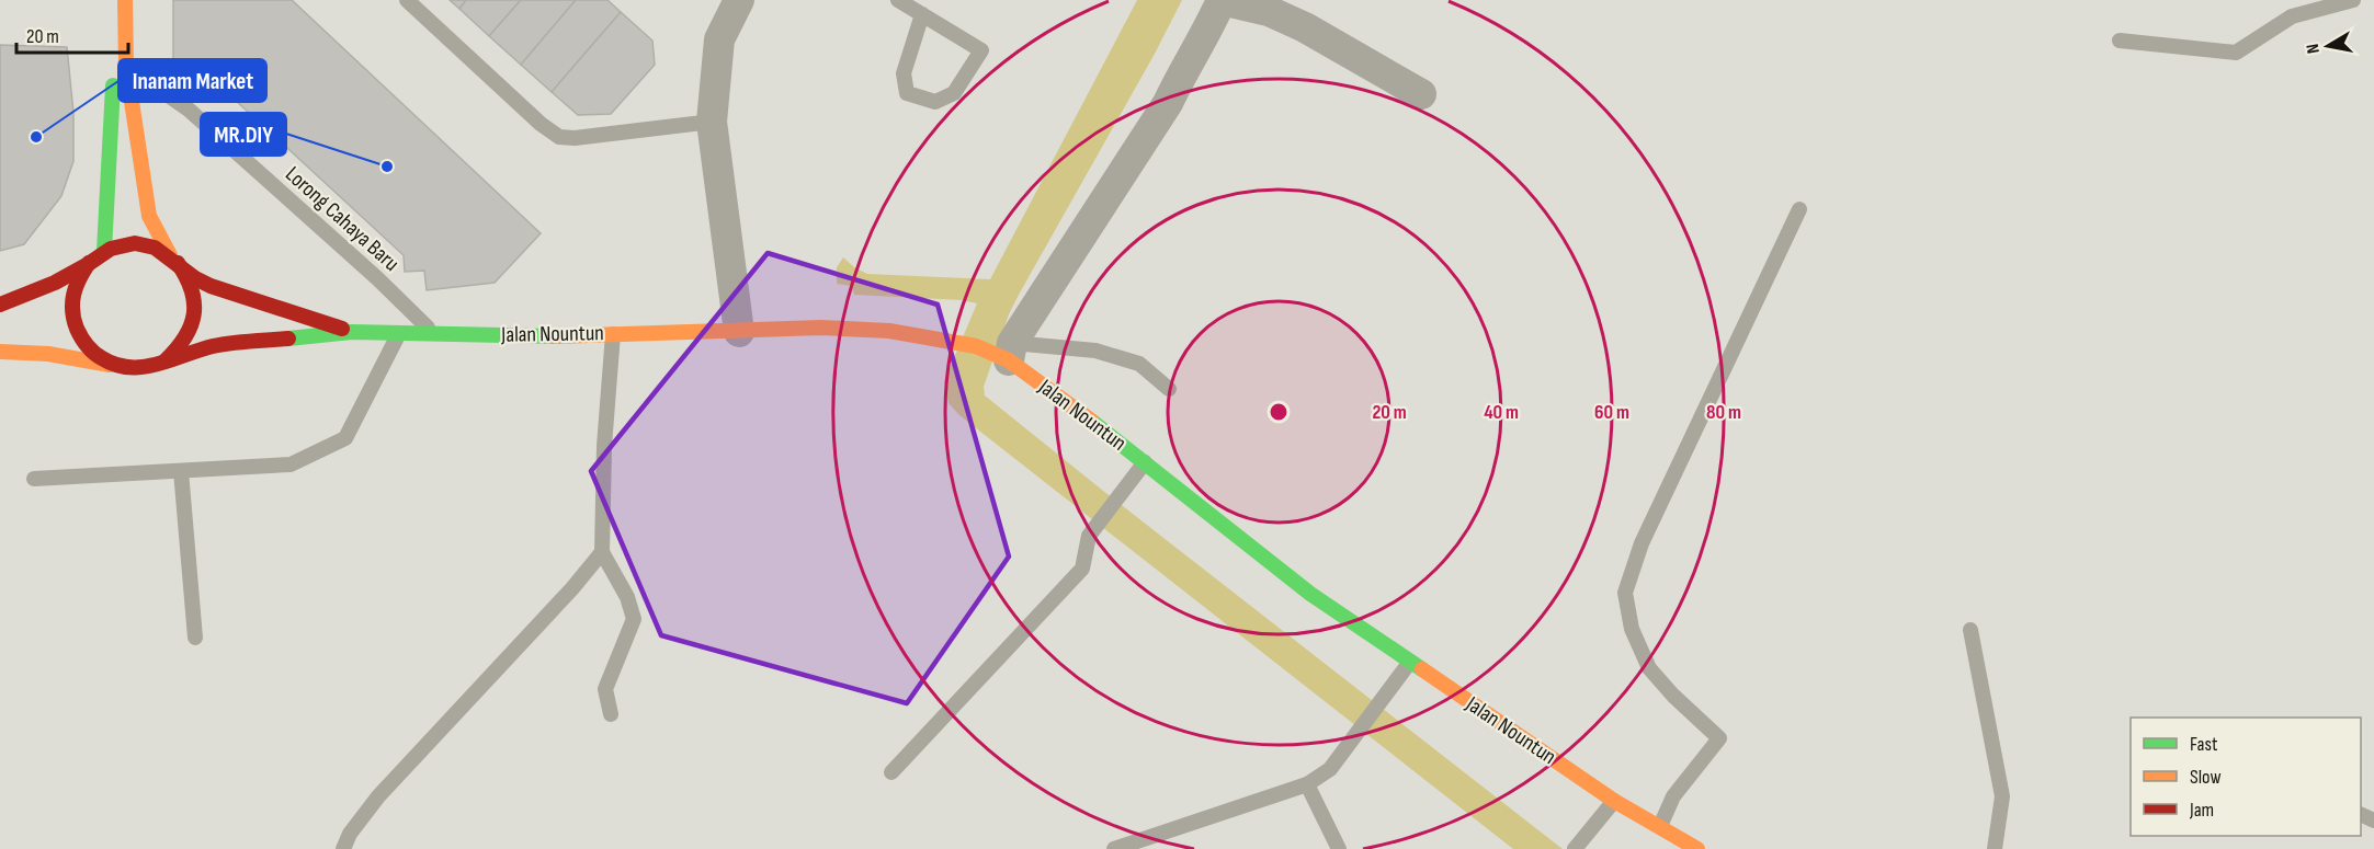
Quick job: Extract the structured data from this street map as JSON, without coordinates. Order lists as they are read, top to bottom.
{
  "streets": {
    "street": ["Jalan Nountun"],
    "lane": ["Lorong Cahaya Baru"]
  },
  "crossings": [
    ["Lorong Cahaya Baru", "Jalan Nountun"]
  ],
  "places": ["Inanam Market", "MR.DIY"],
  "legend": ["Fast", "Slow", "Jam"],
  "scale_bar": "20 m",
  "north": "left",
  "rings": [
    "20 m",
    "40 m",
    "60 m",
    "80 m"
  ]
}
